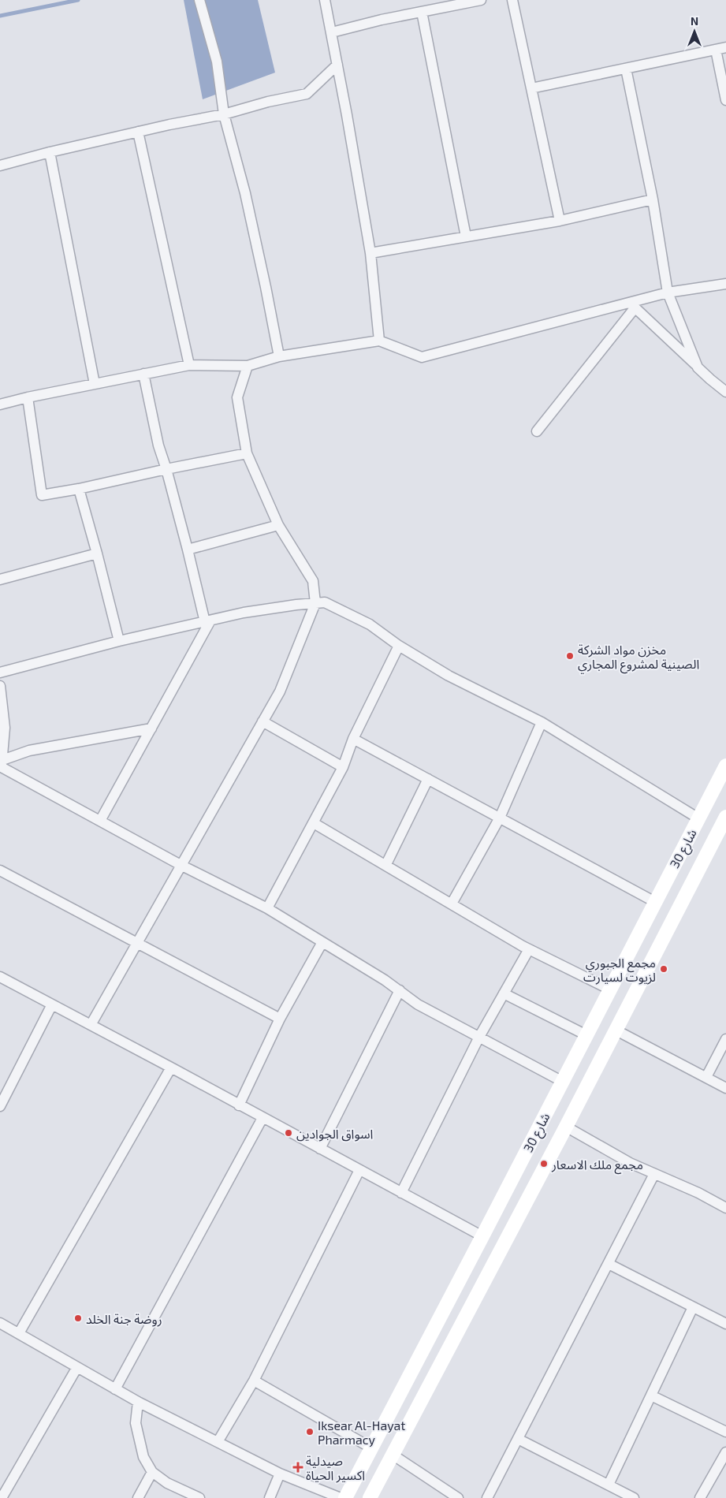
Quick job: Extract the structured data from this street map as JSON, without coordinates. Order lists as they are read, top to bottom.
{
  "streets": {
    "street": ["شارع 30"]
  },
  "places": {
    "other": [
      "مخزن مواد الشركة الصينية لمشروع المجاري",
      "مجمع الجبوري لزيوت لسيارت",
      "اسواق الجوادين",
      "مجمع ملك الاسعار",
      "روضة جنة الخلد",
      "Iksear Al-Hayat Pharmacy"
    ],
    "health": ["صيدلية اكسير الحياة"]
  },
  "north": "top"
}
